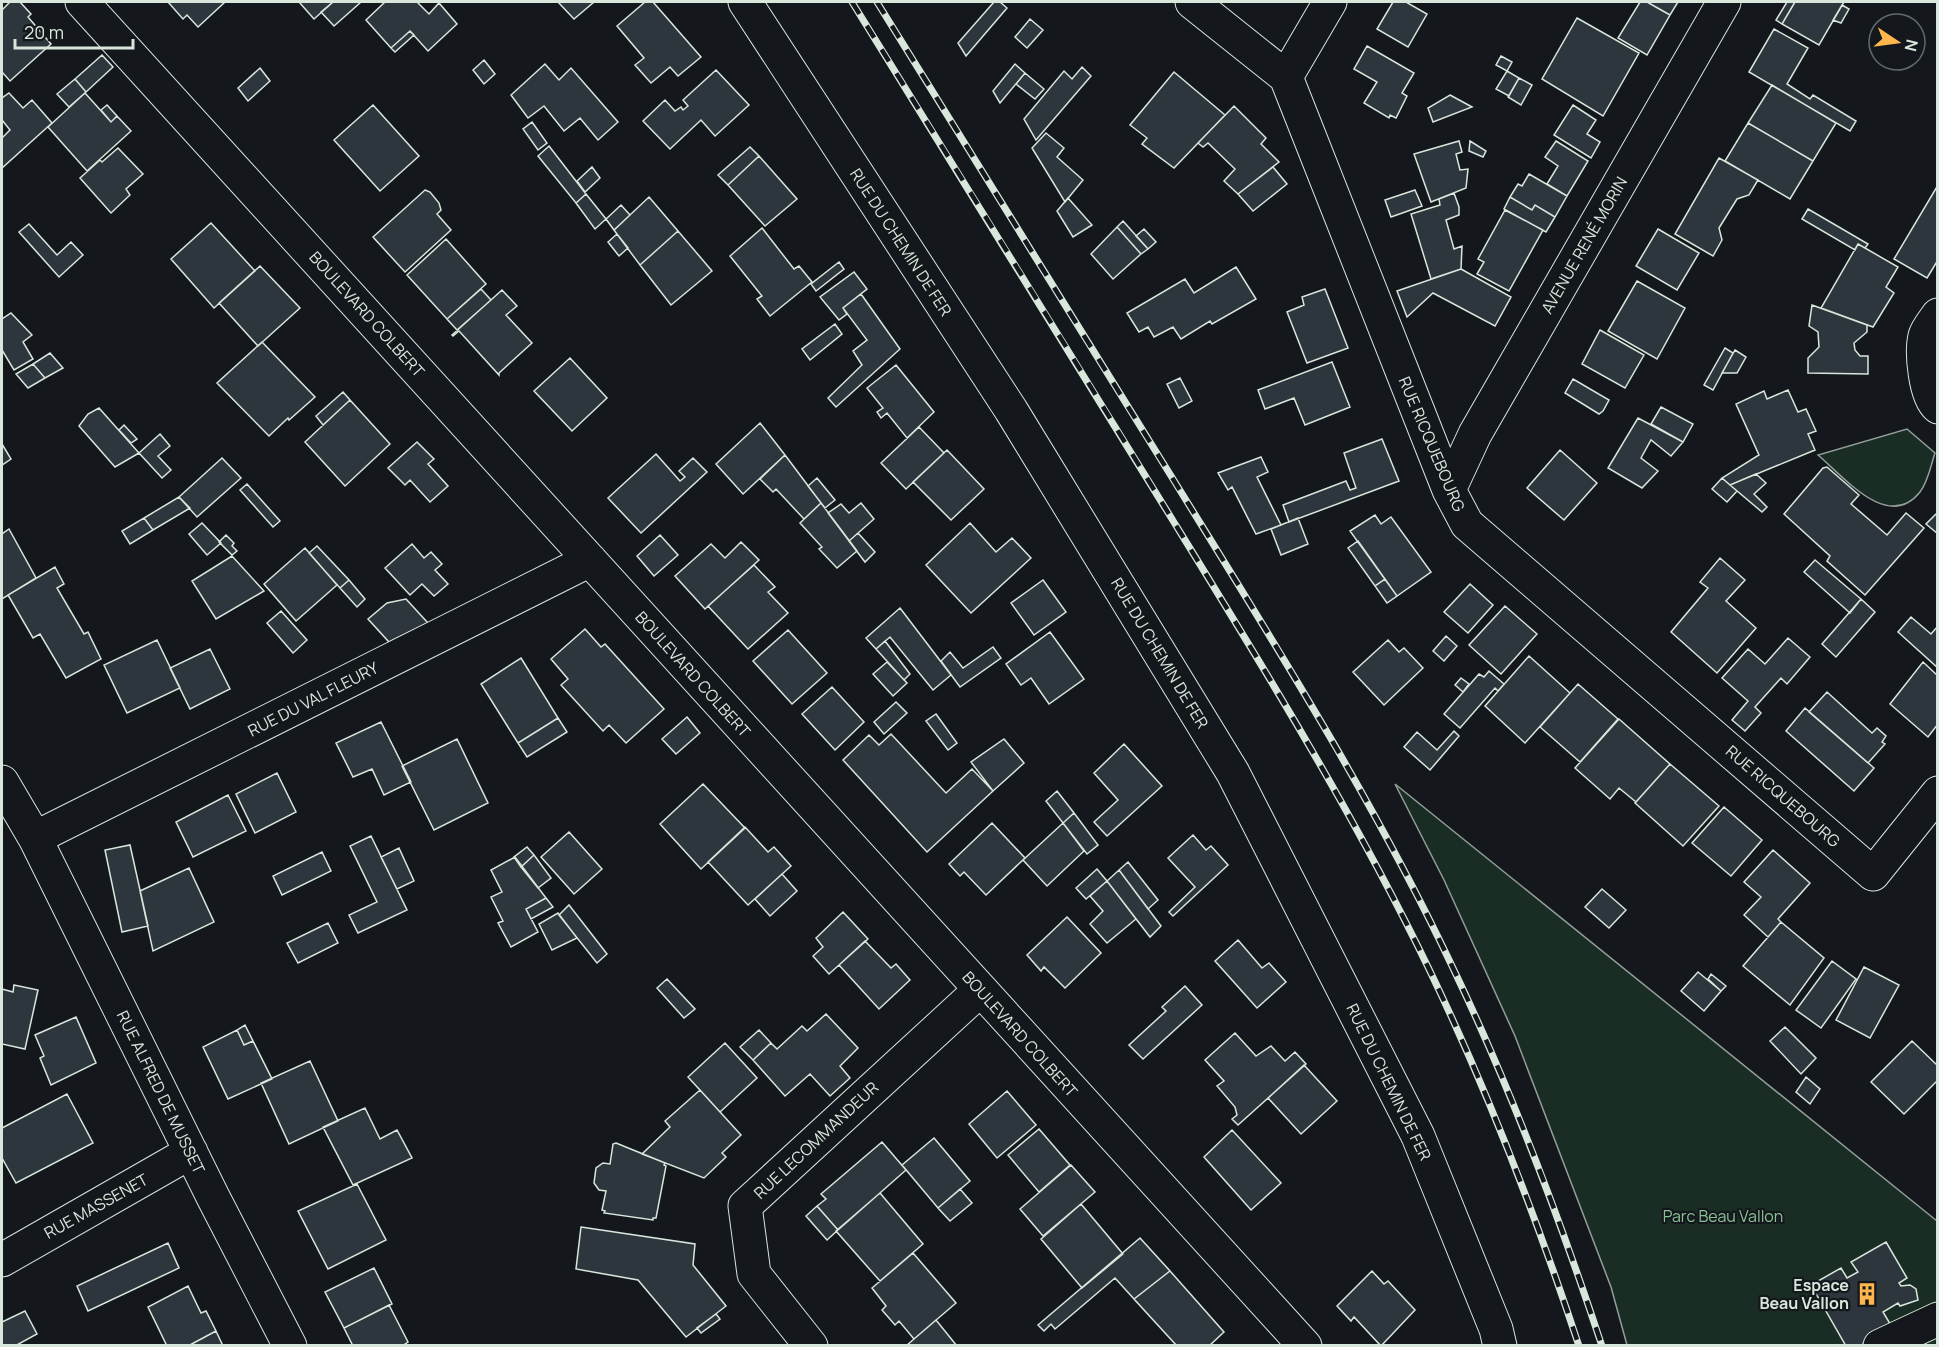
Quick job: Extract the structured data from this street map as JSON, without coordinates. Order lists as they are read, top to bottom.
{
  "streets": {
    "street": [
      "RUE DU CHEMIN DE FER",
      "AVENUE RENÉ MORIN",
      "BOULEVARD COLBERT",
      "RUE RICQUEBOURG",
      "RUE DU VAL FLEURY",
      "RUE ALFRED DE MUSSET",
      "RUE LECOMMANDEUR",
      "RUE MASSENET"
    ]
  },
  "crossings": [
    ["AVENUE RENÉ MORIN", "RUE RICQUEBOURG"],
    ["BOULEVARD COLBERT", "RUE DU VAL FLEURY"],
    ["BOULEVARD COLBERT", "RUE LECOMMANDEUR"],
    ["RUE DU VAL FLEURY", "RUE ALFRED DE MUSSET"],
    ["RUE ALFRED DE MUSSET", "RUE MASSENET"]
  ],
  "parks": ["Parc Beau Vallon"],
  "places": {
    "building": ["Espace Beau Vallon"]
  },
  "scale_bar": "20 m",
  "north": "right"
}
